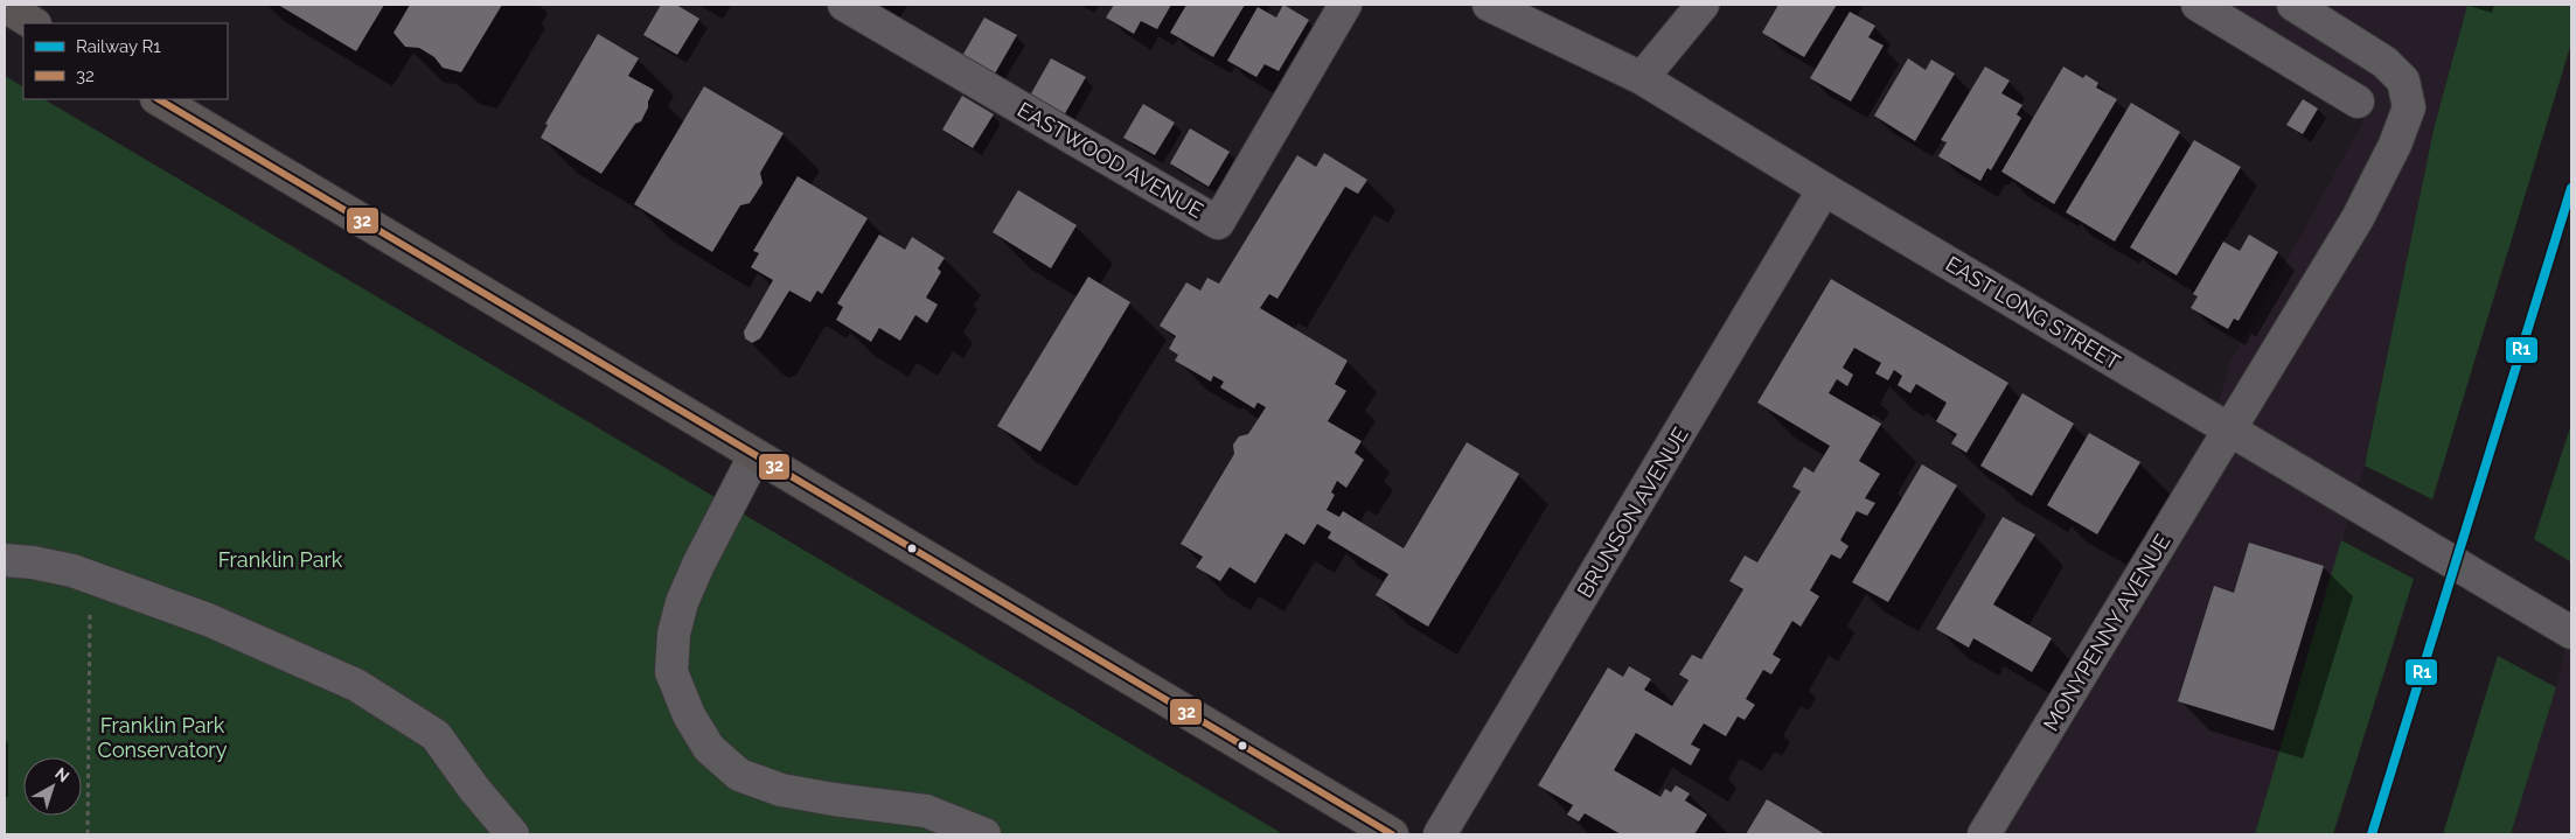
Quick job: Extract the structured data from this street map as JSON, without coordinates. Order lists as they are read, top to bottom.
{
  "streets": {
    "street": [
      "EASTWOOD AVENUE",
      "EAST LONG STREET",
      "BRUNSON AVENUE",
      "MONYPENNY AVENUE"
    ]
  },
  "crossings": [
    ["EAST LONG STREET", "BRUNSON AVENUE"],
    ["EAST LONG STREET", "MONYPENNY AVENUE"]
  ],
  "parks": ["Franklin Park", "Franklin Park Conservatory"],
  "lines": ["transit line 32", "rail line R1"],
  "legend": ["Railway R1", "32"],
  "north": "top right"
}
